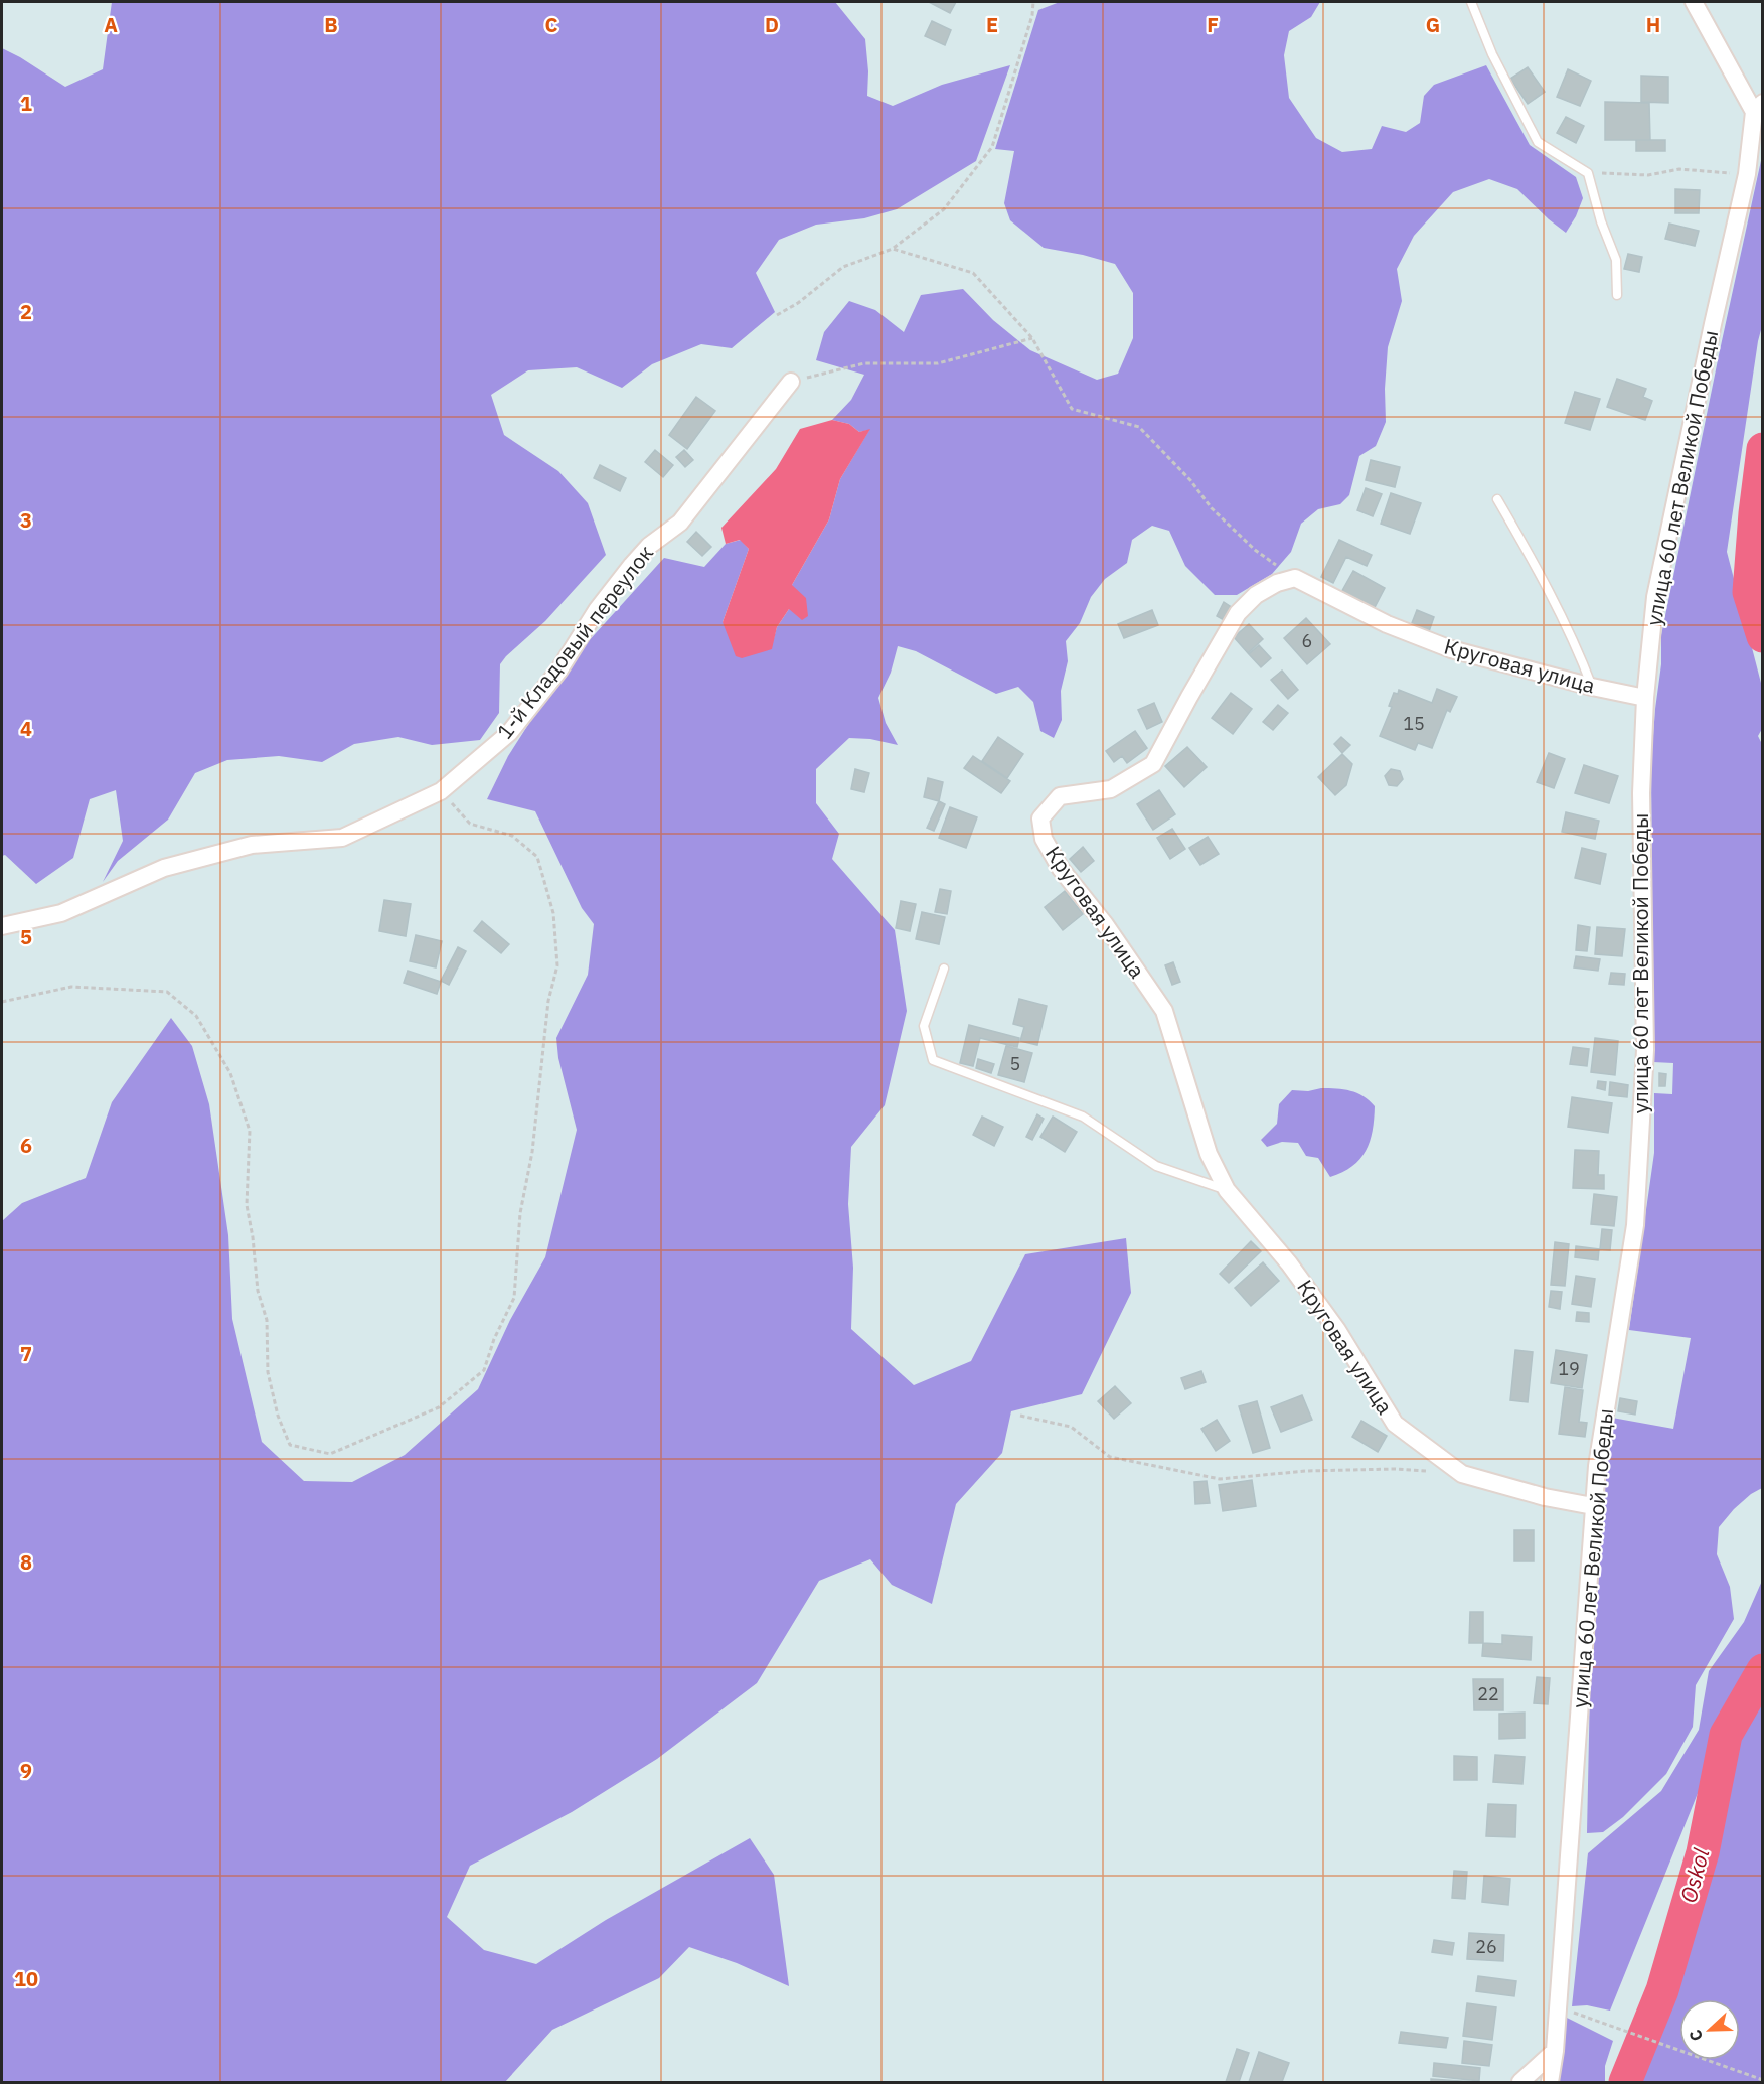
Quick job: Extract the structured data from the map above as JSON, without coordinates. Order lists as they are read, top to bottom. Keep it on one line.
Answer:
{"streets":{"street":["улица 60 лет Великой Победы","1-й Кладовый переулок","Круговая улица"]},"crossings":[["улица 60 лет Великой Победы","Круговая улица"]],"water":["Oskol"],"house_numbers":["6","15","5","19","22","26"],"north":"left","grid":{"columns":["A","B","C","D","E","F","G","H"],"rows":["1","2","3","4","5","6","7","8","9","10"]}}
